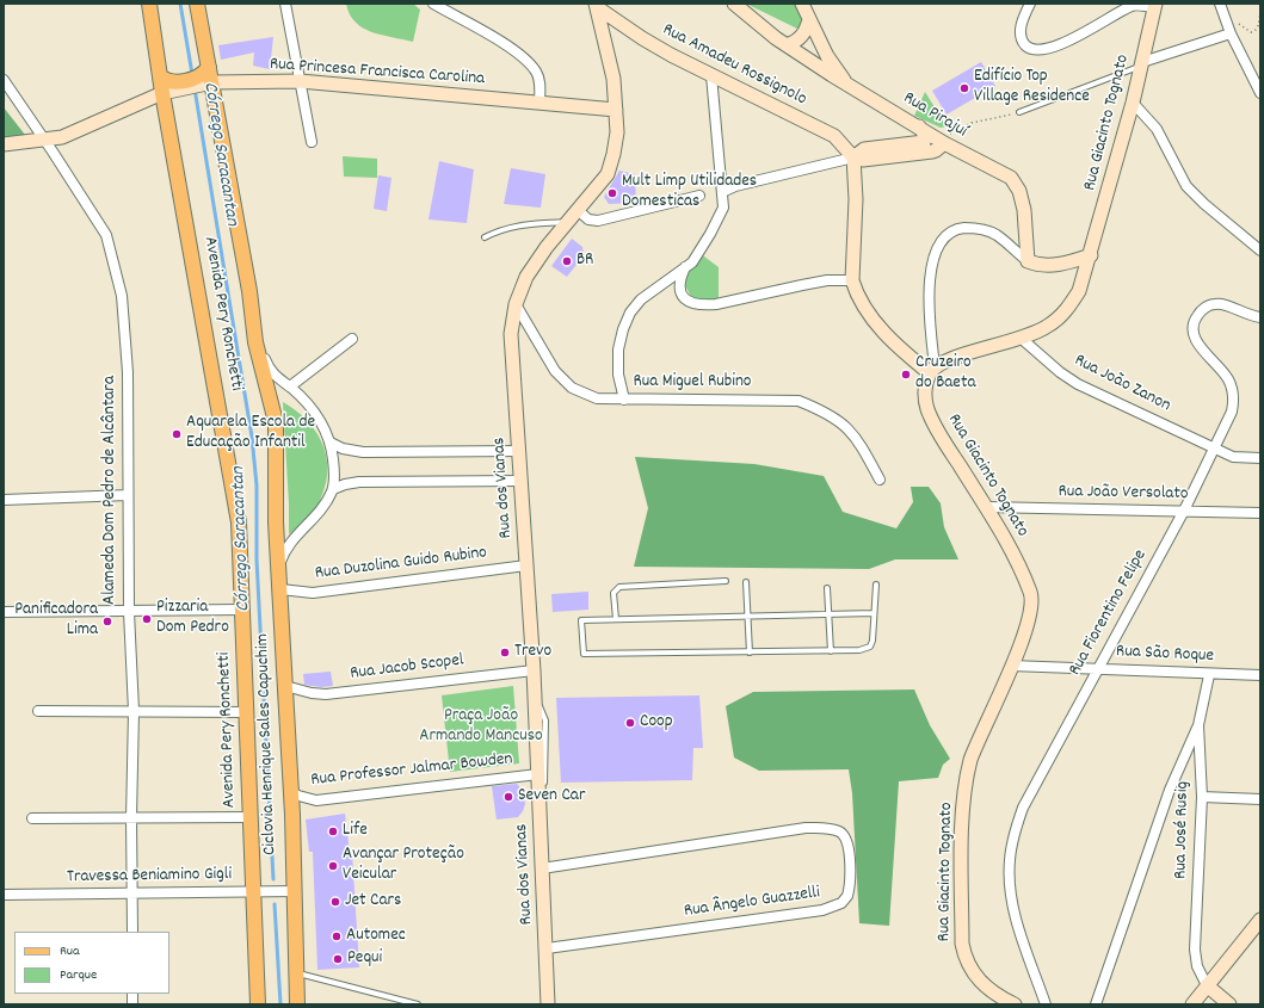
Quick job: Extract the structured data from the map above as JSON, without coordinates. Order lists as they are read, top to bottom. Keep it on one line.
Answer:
{"streets":{"main road":["Avenida Pery Ronchetti"],"street":["Rua Amadeu Rossignolo","Rua Princesa Francisca Carolina","Rua Pirajuí","Rua Giacinto Tognato","Rua Miguel Rubino","Rua João Zanon","Rua dos Vianas","Alameda Dom Pedro de Alcântara","Rua João Versolato","Rua Duzolina Guido Rubino","Rua Fiorentino Felipe","Rua São Roque","Rua Jacob Scopel","Rua Professor Jalmar Bowden","Rua José Rusig","Travessa Beniamino Gigli","Rua Ângelo Guazzelli"]},"crossings":[["Rua Amadeu Rossignolo","Rua dos Vianas"],["Rua Princesa Francisca Carolina","Avenida Pery Ronchetti"],["Rua Princesa Francisca Carolina","Rua dos Vianas"],["Rua Giacinto Tognato","Rua João Zanon"],["Rua Giacinto Tognato","Rua João Versolato"],["Rua Giacinto Tognato","Rua São Roque"],["Avenida Pery Ronchetti","Rua Duzolina Guido Rubino"],["Avenida Pery Ronchetti","Rua Jacob Scopel"],["Avenida Pery Ronchetti","Rua Professor Jalmar Bowden"],["Avenida Pery Ronchetti","Travessa Beniamino Gigli"],["Rua Miguel Rubino","Rua dos Vianas"],["Rua João Zanon","Rua Fiorentino Felipe"],["Rua dos Vianas","Rua Duzolina Guido Rubino"],["Rua dos Vianas","Rua Jacob Scopel"],["Rua dos Vianas","Rua Professor Jalmar Bowden"],["Rua dos Vianas","Rua Ângelo Guazzelli"],["Alameda Dom Pedro de Alcântara","Travessa Beniamino Gigli"],["Rua João Versolato","Rua Fiorentino Felipe"],["Rua Fiorentino Felipe","Rua São Roque"],["Rua São Roque","Rua José Rusig"]],"water":["Córrego Saracantan"],"parks":["Praça João Armando Mancuso"],"places":["Edifício Top Village Residence","Mult Limp Utilidades Domesticas","BR","Cruzeiro do Baeta","Aquarela Escola de Educação Infantil","Pizzaria Dom Pedro","Panificadora Lima","Trevo","Coop","Seven Car","Life","Avançar Proteção Veicular","Jet Cars","Automec","Pequi"],"legend":["Rua","Parque"]}
